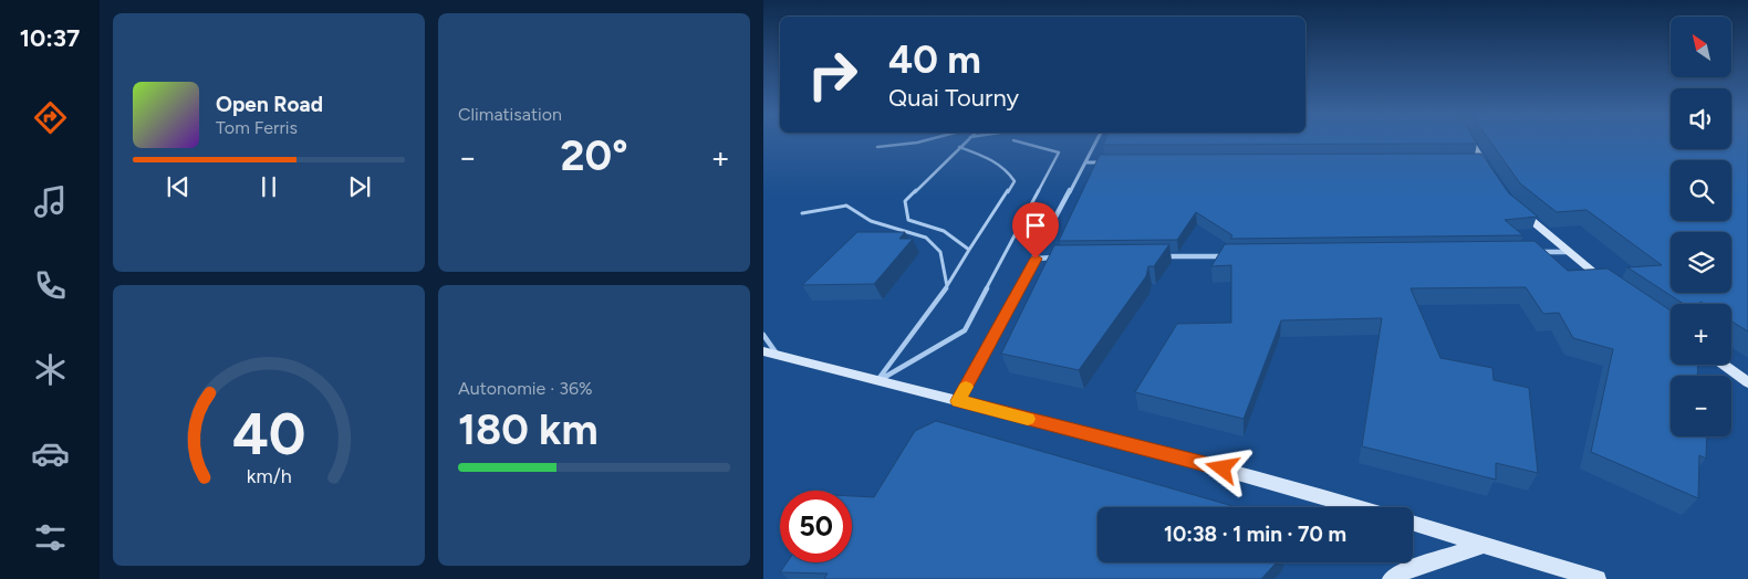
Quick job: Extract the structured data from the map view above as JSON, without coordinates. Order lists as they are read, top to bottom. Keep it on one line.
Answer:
{"north":"top left","page":{"tabs":"10:37","tile":["Climatisation",["Autonomie · 36%","180 km"]],"map_buttons":["+","−"],"turn":["40 m","Quai Tourny"],"song":["Open Road","Tom Ferris"],"heat":["−","20°","+"],"limit":"50","trip":"10:38 · 1 min · 70 m","gauge":["40","km/h"]}}
